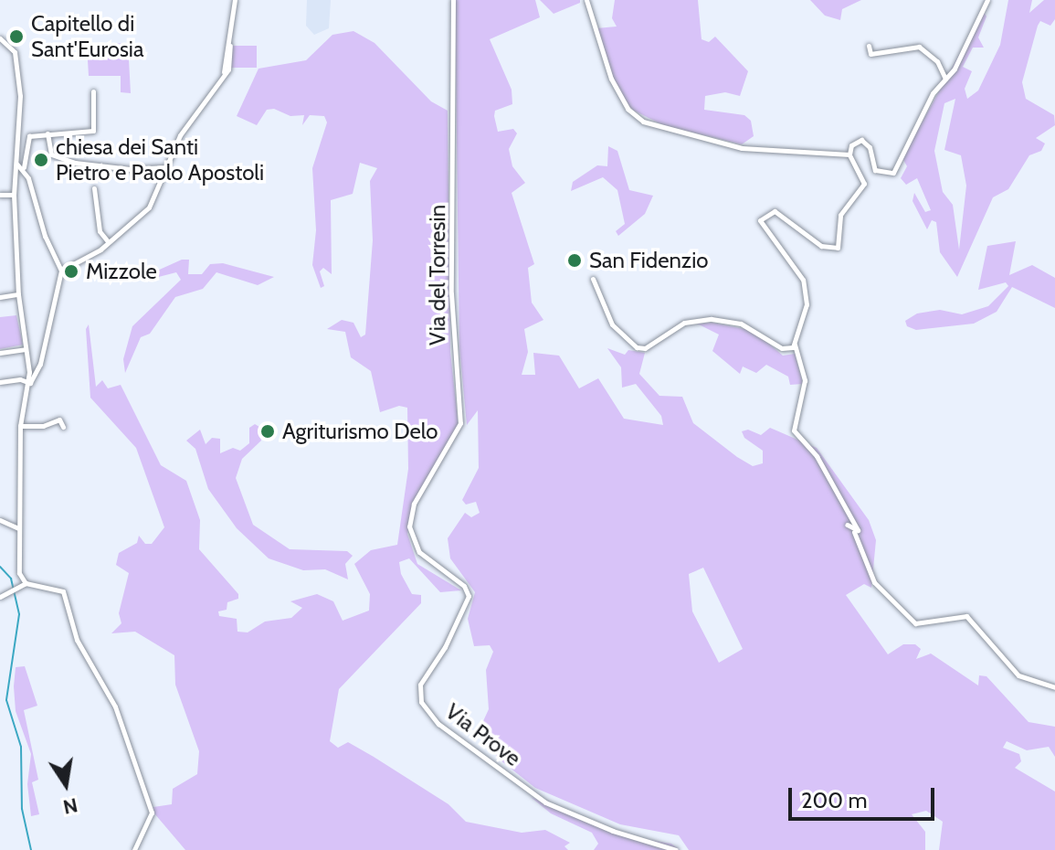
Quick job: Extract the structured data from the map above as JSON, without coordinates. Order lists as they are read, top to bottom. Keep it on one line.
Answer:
{"streets":{"street":["Via del Torresin","Via Prove"]},"crossings":[["Via del Torresin","Via Prove"]],"places":["Capitello di Sant'Eurosia","chiesa dei Santi Pietro e Paolo Apostoli","San Fidenzio","Mizzole","Agriturismo Delo"],"scale_bar":"200 m","north":"bottom"}
